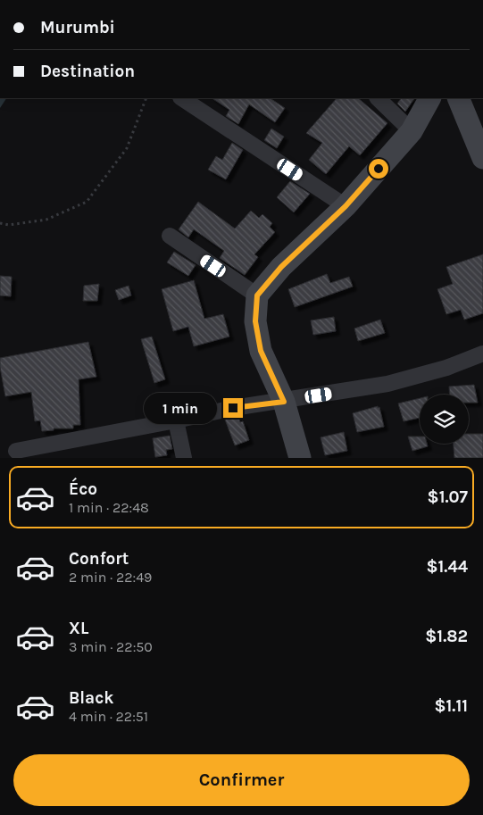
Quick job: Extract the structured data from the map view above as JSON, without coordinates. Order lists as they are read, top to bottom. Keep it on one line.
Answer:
{"page":{"banner":["Murumbi","Destination"],"bubble":"1 min","list":[{"name":"Éco","note":"1 min · 22:48","value":"$1.07"},{"name":"Confort","note":"2 min · 22:49","value":"$1.44"},{"name":"XL","note":"3 min · 22:50","value":"$1.82"},{"name":"Black","note":"4 min · 22:51","value":"$1.11"}],"buttons":"Confirmer"}}
